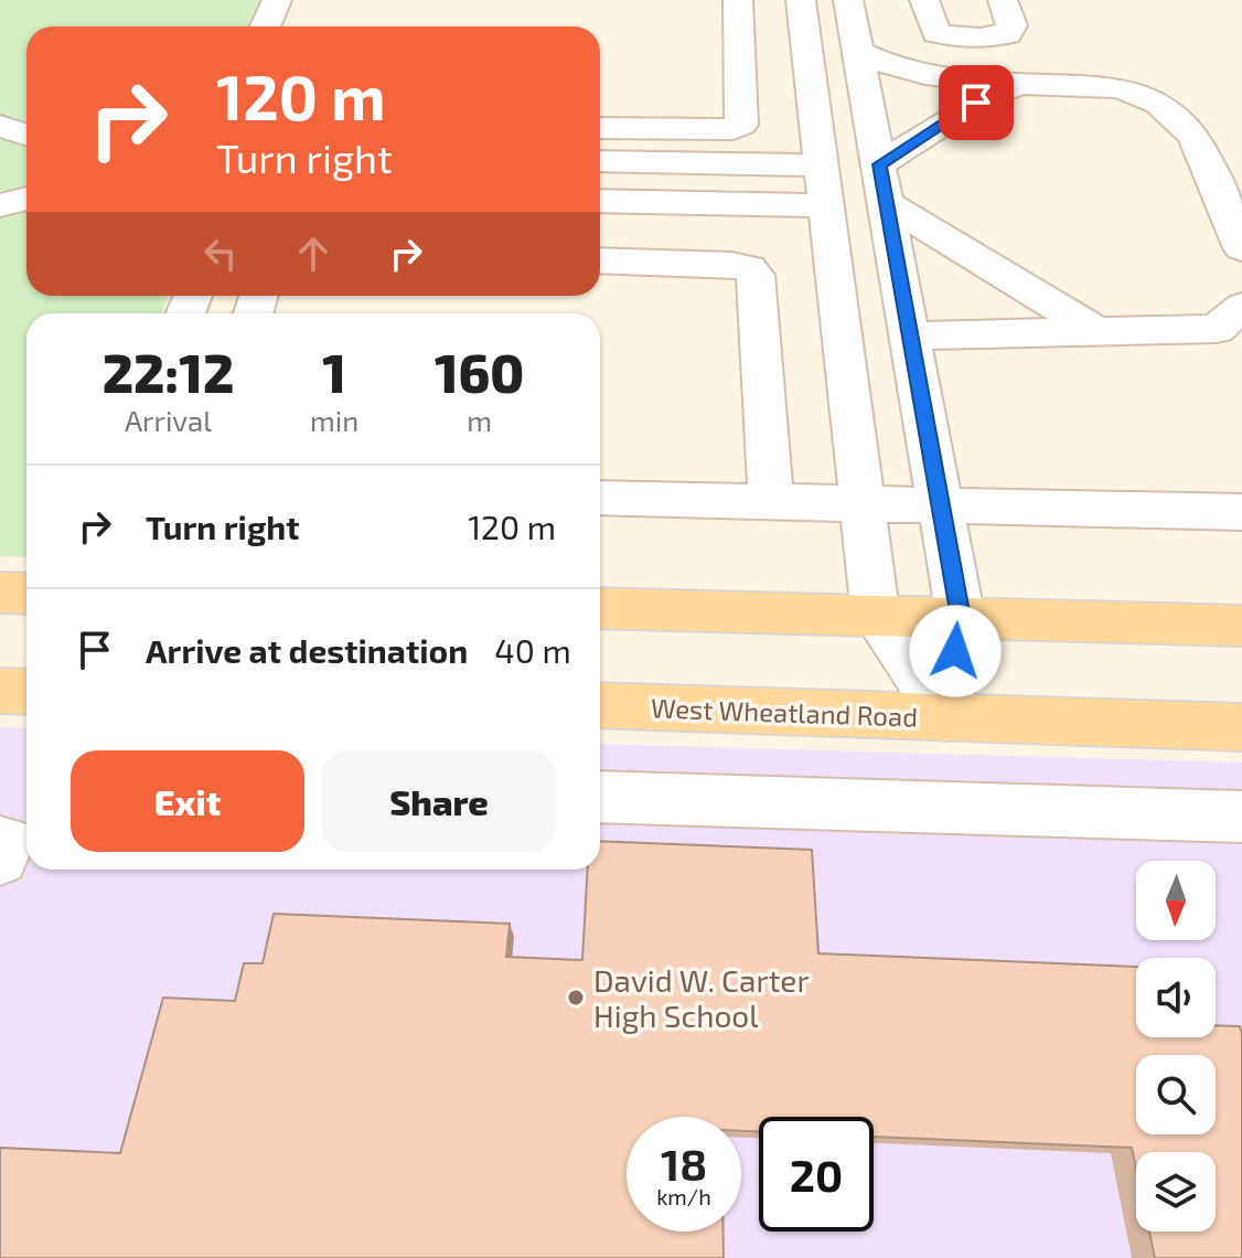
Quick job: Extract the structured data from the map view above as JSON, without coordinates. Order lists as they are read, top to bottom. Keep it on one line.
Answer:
{"streets":{"main road":["West Wheatland Road"]},"places":["David W. Carter High School"],"north":"bottom","page":{"turn":["120 m","Turn right"],"eta":["22:12","Arrival","1","min","160","m"],"list":[{"name":"Turn right","value":"120 m"},{"name":"Arrive at destination","value":"40 m"}],"buttons":["Exit","Share"],"speed":"18 km/h","limit":"20"}}
